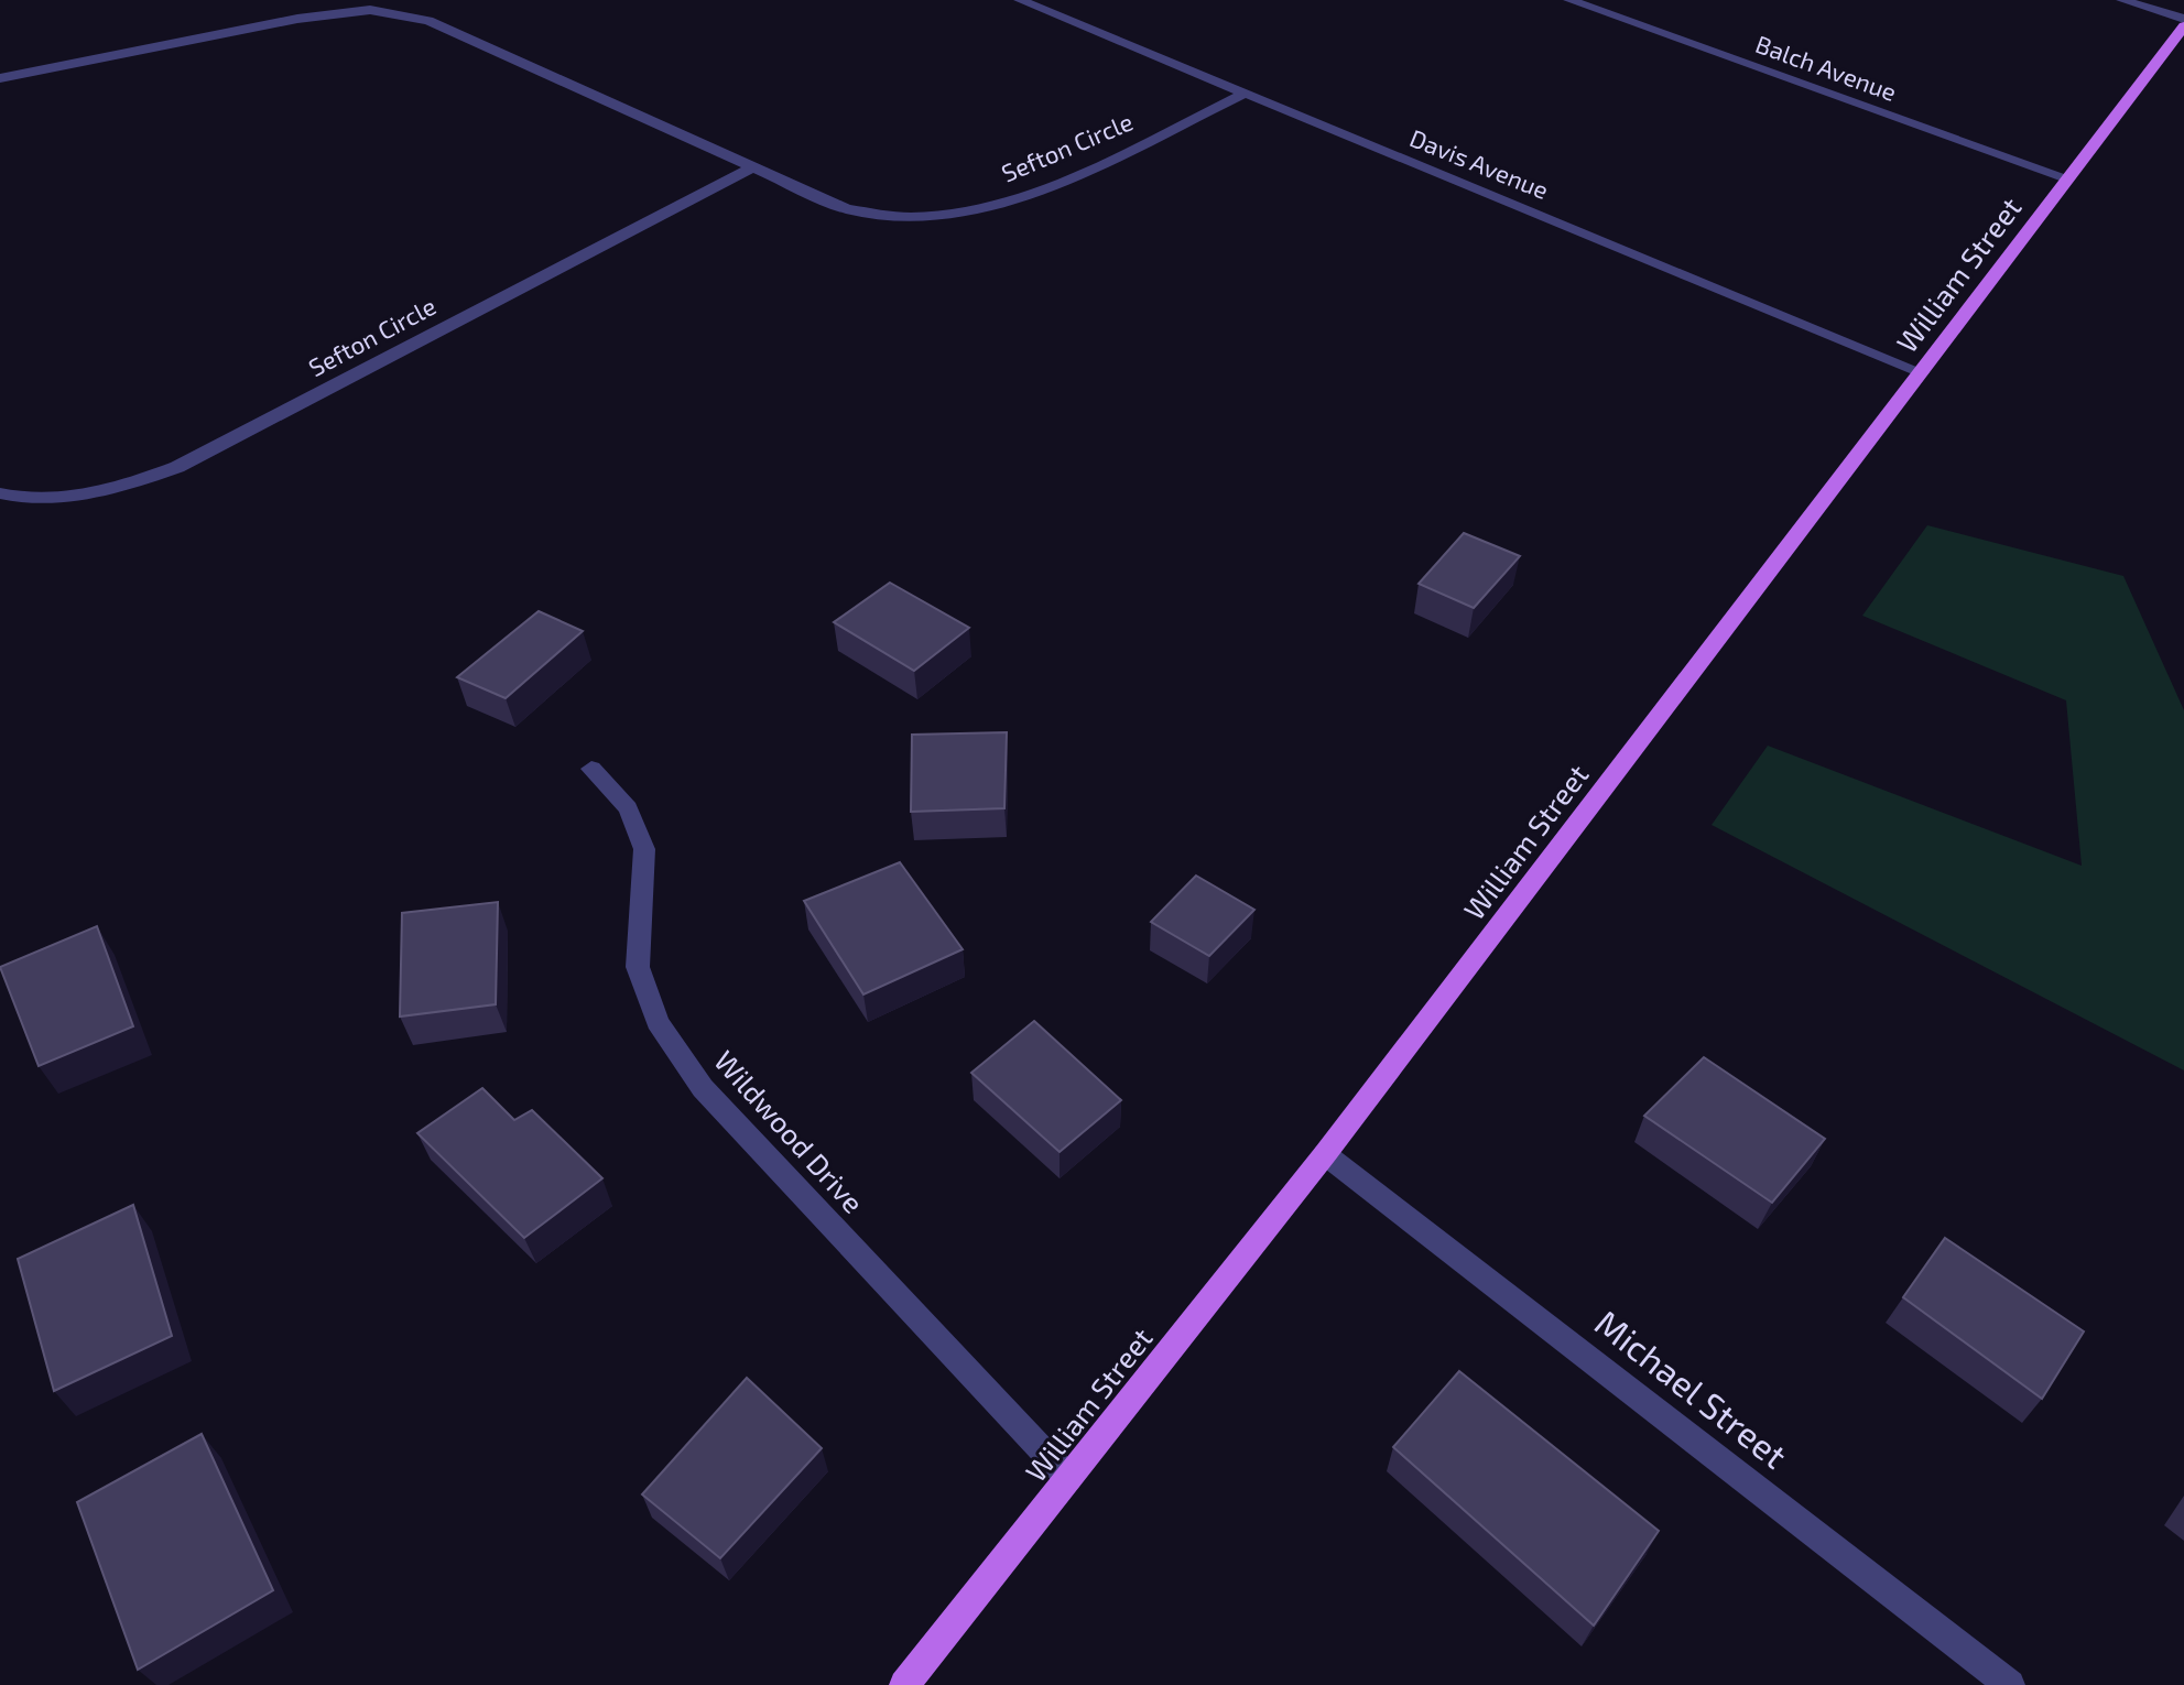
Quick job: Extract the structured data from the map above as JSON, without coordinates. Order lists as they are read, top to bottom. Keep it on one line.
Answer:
{"streets":{"main road":["William Street"],"street":["Balch Avenue","Sefton Circle","Davis Avenue","Wildwood Drive","Michael Street"]},"crossings":[["Balch Avenue","William Street"],["Sefton Circle","Davis Avenue"],["Davis Avenue","William Street"],["William Street","Wildwood Drive"],["William Street","Michael Street"]]}
